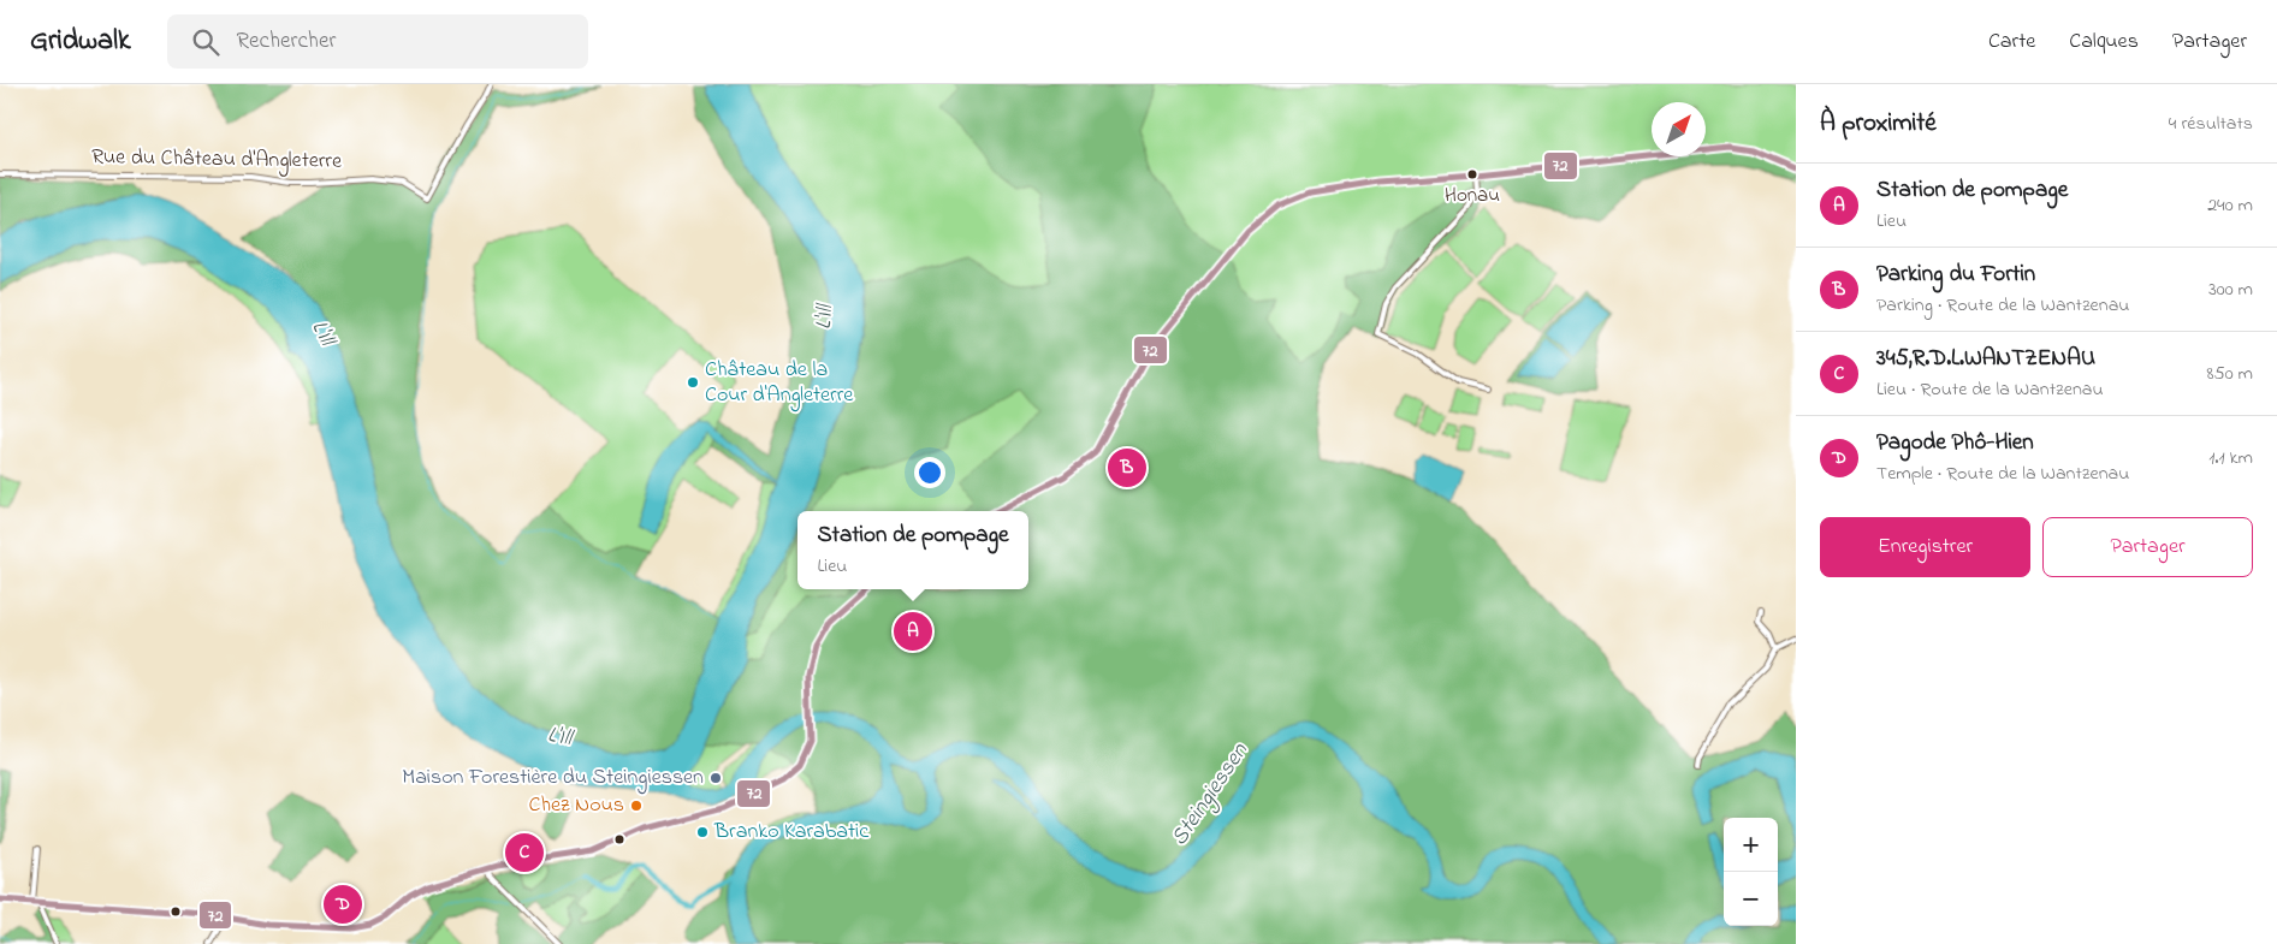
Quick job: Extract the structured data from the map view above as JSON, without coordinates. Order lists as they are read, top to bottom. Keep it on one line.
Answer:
{"streets":{"street":["Rue du Château d'Angleterre"]},"water":["L'Ill","Steingiessen"],"places":["Honau","Château de la Cour d'Angleterre","Maison Forestière du Steingiessen","Chez Nous","Branko Karabatic"],"lines":["transit line 72"],"north":"top right","page":{"header":"Gridwalk","search":"Rechercher","nav":["Carte","Calques","Partager"],"heading":["À proximité","4 résultats"],"list":[{"mark":"A","name":"Station de pompage","note":"Lieu","value":"240 m"},{"mark":"B","name":"Parking du Fortin","note":"Parking · Route de la Wantzenau","value":"300 m"},{"mark":"C","name":"345,R.D.L.WANTZENAU","note":"Lieu · Route de la Wantzenau","value":"850 m"},{"mark":"D","name":"Pagode Phô-Hien","note":"Temple · Route de la Wantzenau","value":"1.1 km"}],"pins":["B","A","C","D"],"buttons":["Enregistrer","Partager"],"popup":["Station de pompage","Lieu"],"map_buttons":["+","−"]}}
